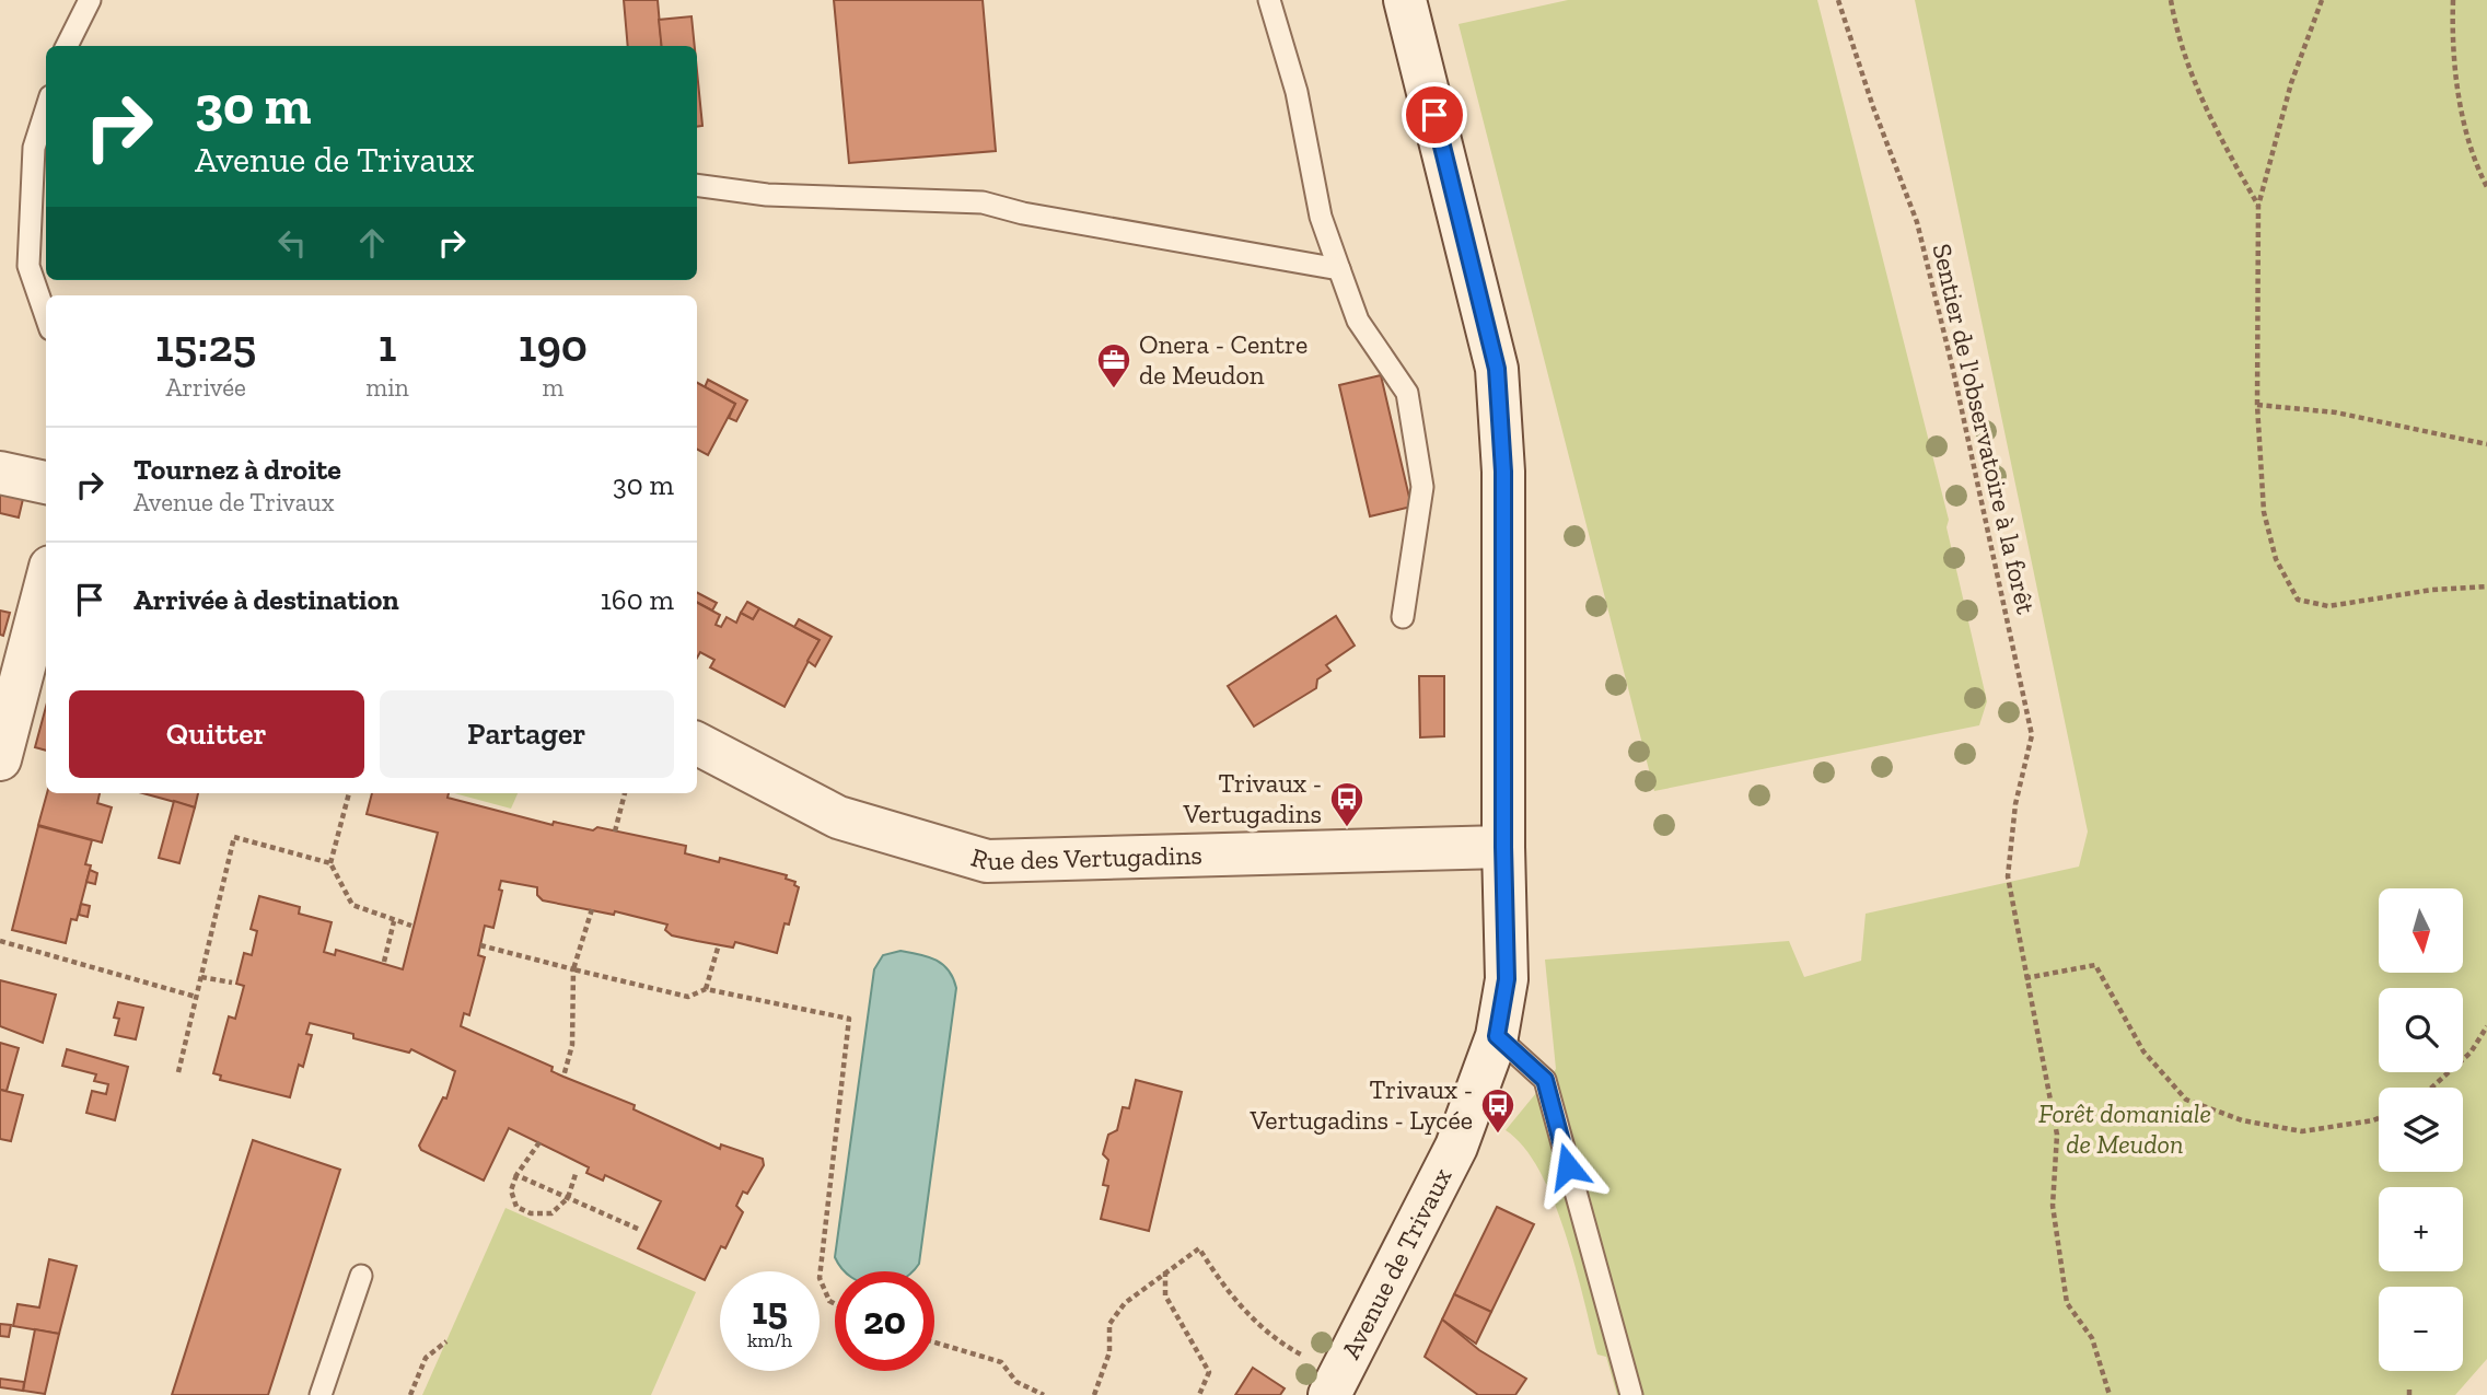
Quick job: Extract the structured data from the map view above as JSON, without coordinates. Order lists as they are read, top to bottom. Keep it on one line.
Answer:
{"streets":{"main road":["Rue des Vertugadins","Avenue de Trivaux"],"path":["Sentier de l'observatoire à la forêt"]},"crossings":[["Rue des Vertugadins","Avenue de Trivaux"]],"parks":["Forêt domaniale de Meudon"],"places":{"office":["Onera - Centre de Meudon"],"bus stop":["Trivaux - Vertugadins","Trivaux - Vertugadins - Lycée"]},"north":"bottom","page":{"turn":["30 m","Avenue de Trivaux"],"eta":["15:25","Arrivée","1","min","190","m"],"list":[{"name":"Tournez à droite","note":"Avenue de Trivaux","value":"30 m"},{"name":"Arrivée à destination","value":"160 m"}],"buttons":["Quitter","Partager"],"map_buttons":["+","−"],"speed":"15 km/h","limit":"20"}}
